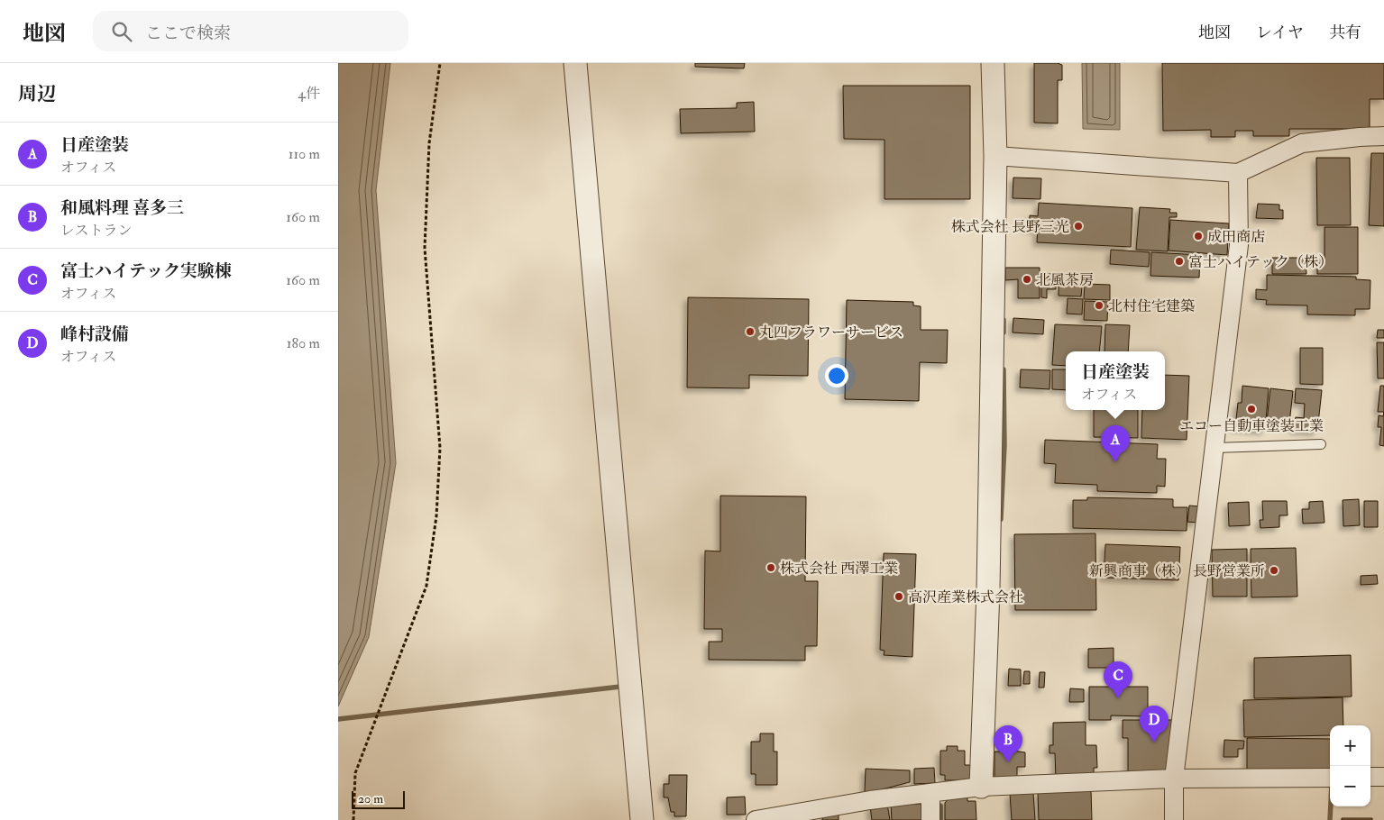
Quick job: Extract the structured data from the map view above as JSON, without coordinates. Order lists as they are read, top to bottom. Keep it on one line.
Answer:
{"places":["株式会社 長野三光","成田商店","富士ハイテック（株）","北風茶房","北村住宅建築","丸四フラワーサービス","エコー自動車塗装工業","株式会社 西澤工業","新興商事（株） 長野営業所","高沢産業株式会社"],"scale_bar":"20 m","page":{"header":"地図","search":"ここで検索","nav":["地図","レイヤ","共有"],"heading":["周辺","4件"],"list":[{"mark":"A","name":"日産塗装","note":"オフィス","value":"110 m"},{"mark":"B","name":"和風料理 喜多三","note":"レストラン","value":"160 m"},{"mark":"C","name":"富士ハイテック実験棟","note":"オフィス","value":"160 m"},{"mark":"D","name":"峰村設備","note":"オフィス","value":"180 m"}],"popup":["日産塗装","オフィス"],"pins":["A","C","D","B"],"map_buttons":["+","−"],"scale":"20 m"}}
